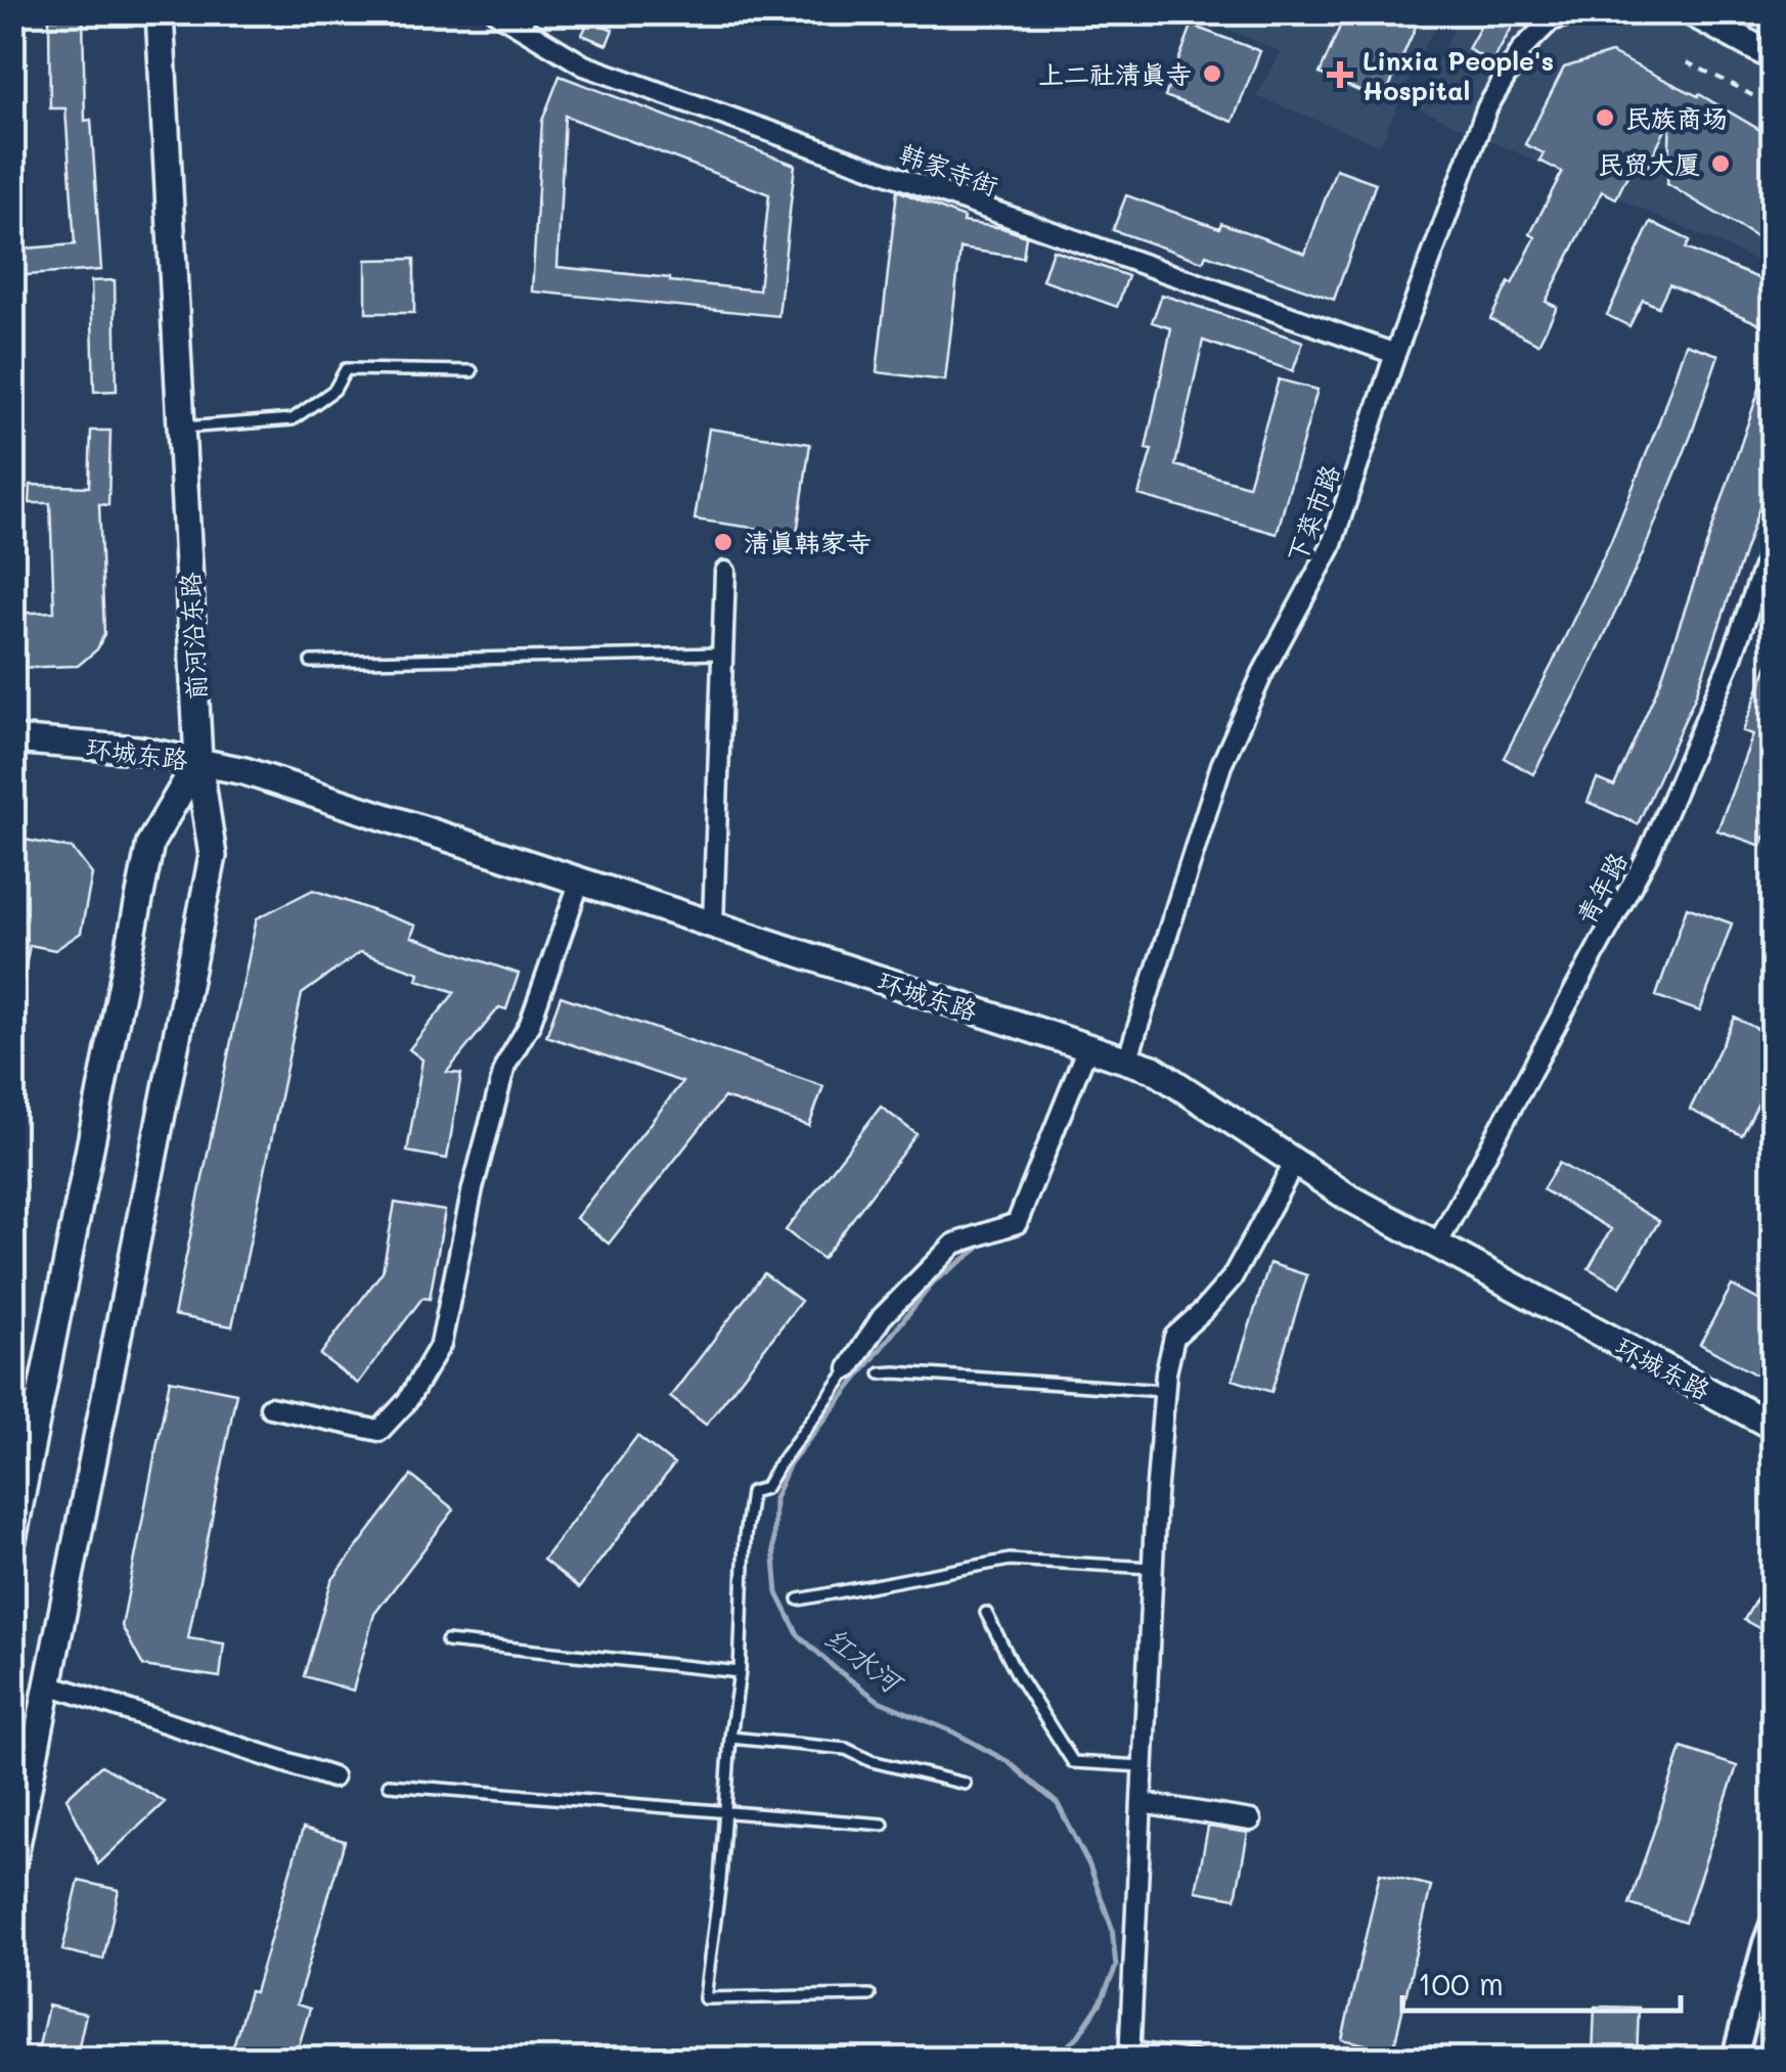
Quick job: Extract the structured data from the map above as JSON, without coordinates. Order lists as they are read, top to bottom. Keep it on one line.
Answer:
{"streets":{"main road":["前河沿东路","环城东路"],"street":["韩家寺街","下菜市路","青年路"]},"crossings":[["韩家寺街","下菜市路"],["下菜市路","环城东路"],["前河沿东路","环城东路"],["环城东路","青年路"]],"water":["红水河"],"places":{"other":["上二社清真寺","民族商场","民贸大厦","清真韩家寺"],"health":["Linxia People's Hospital"]},"scale_bar":"100 m"}
